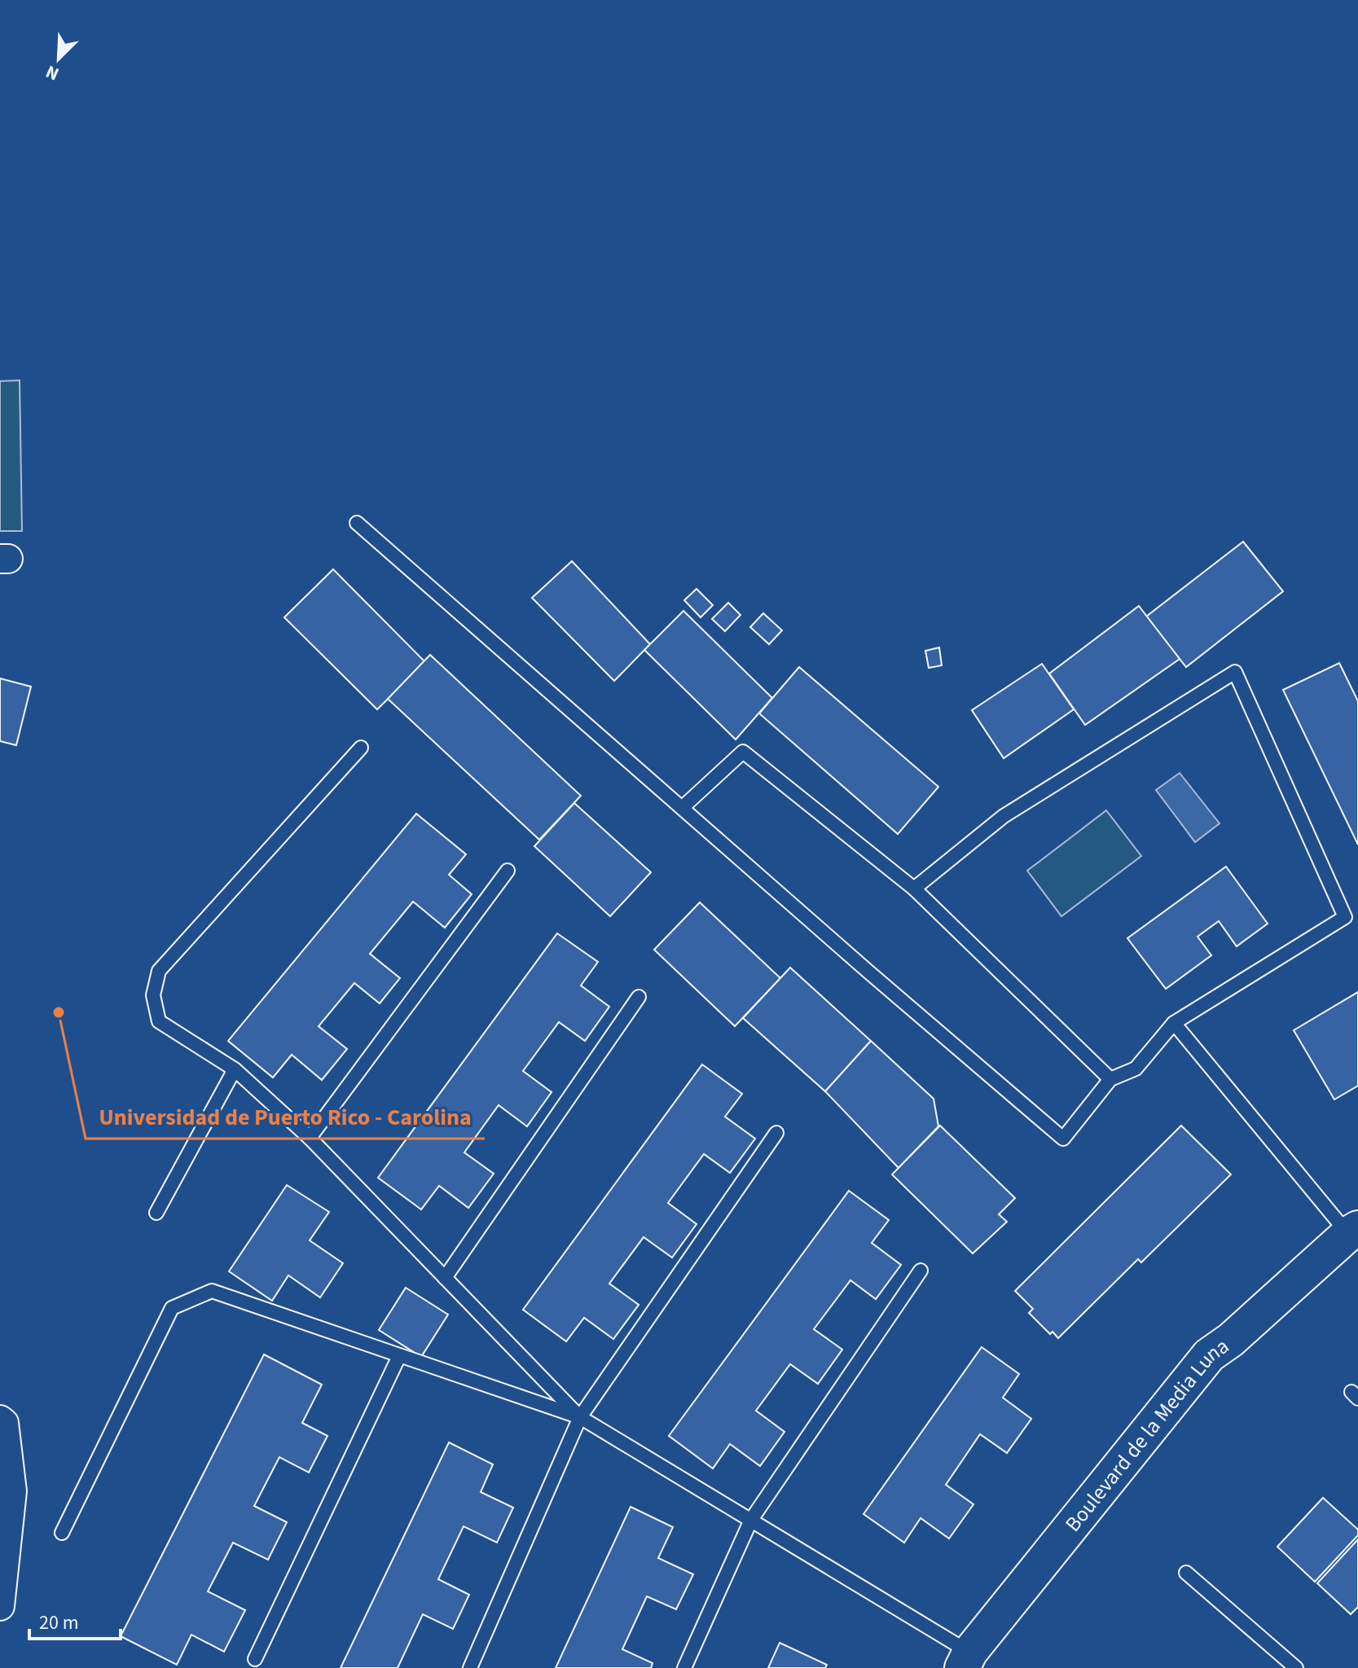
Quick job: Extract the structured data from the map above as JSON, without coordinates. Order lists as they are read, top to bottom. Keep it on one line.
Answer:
{"streets":{"street":["Boulevard de la Media Luna"]},"places":["Universidad de Puerto Rico - Carolina"],"scale_bar":"20 m","north":"bottom left"}
